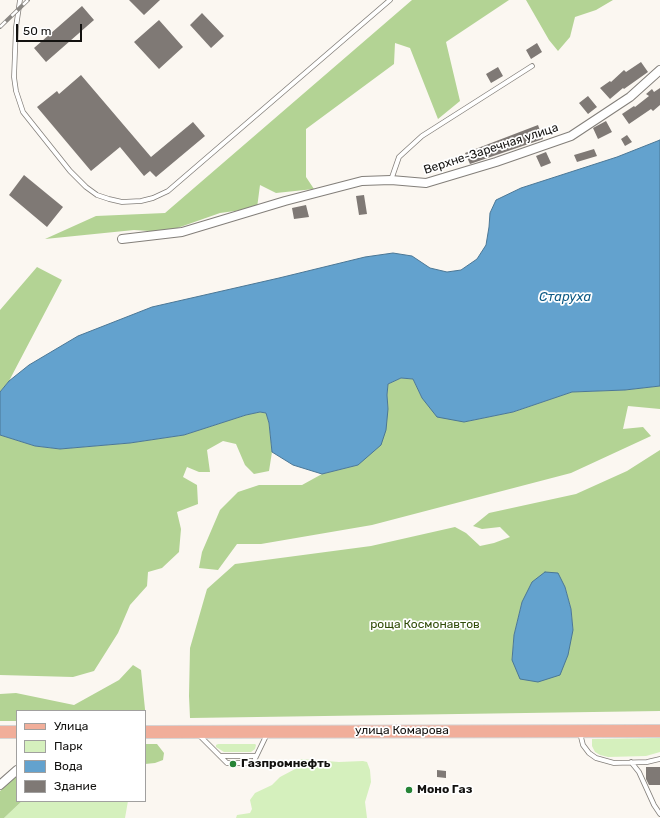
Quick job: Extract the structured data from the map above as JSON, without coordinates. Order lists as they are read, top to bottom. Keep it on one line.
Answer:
{"streets":{"main road":["улица Комарова"],"street":["Верхне-Заречная улица"]},"water":["Старуха"],"parks":["роща Космонавтов"],"places":["Газпромнефть","Моно Газ"],"legend":["Улица","Парк","Вода","Здание"],"scale_bar":"50 m"}
